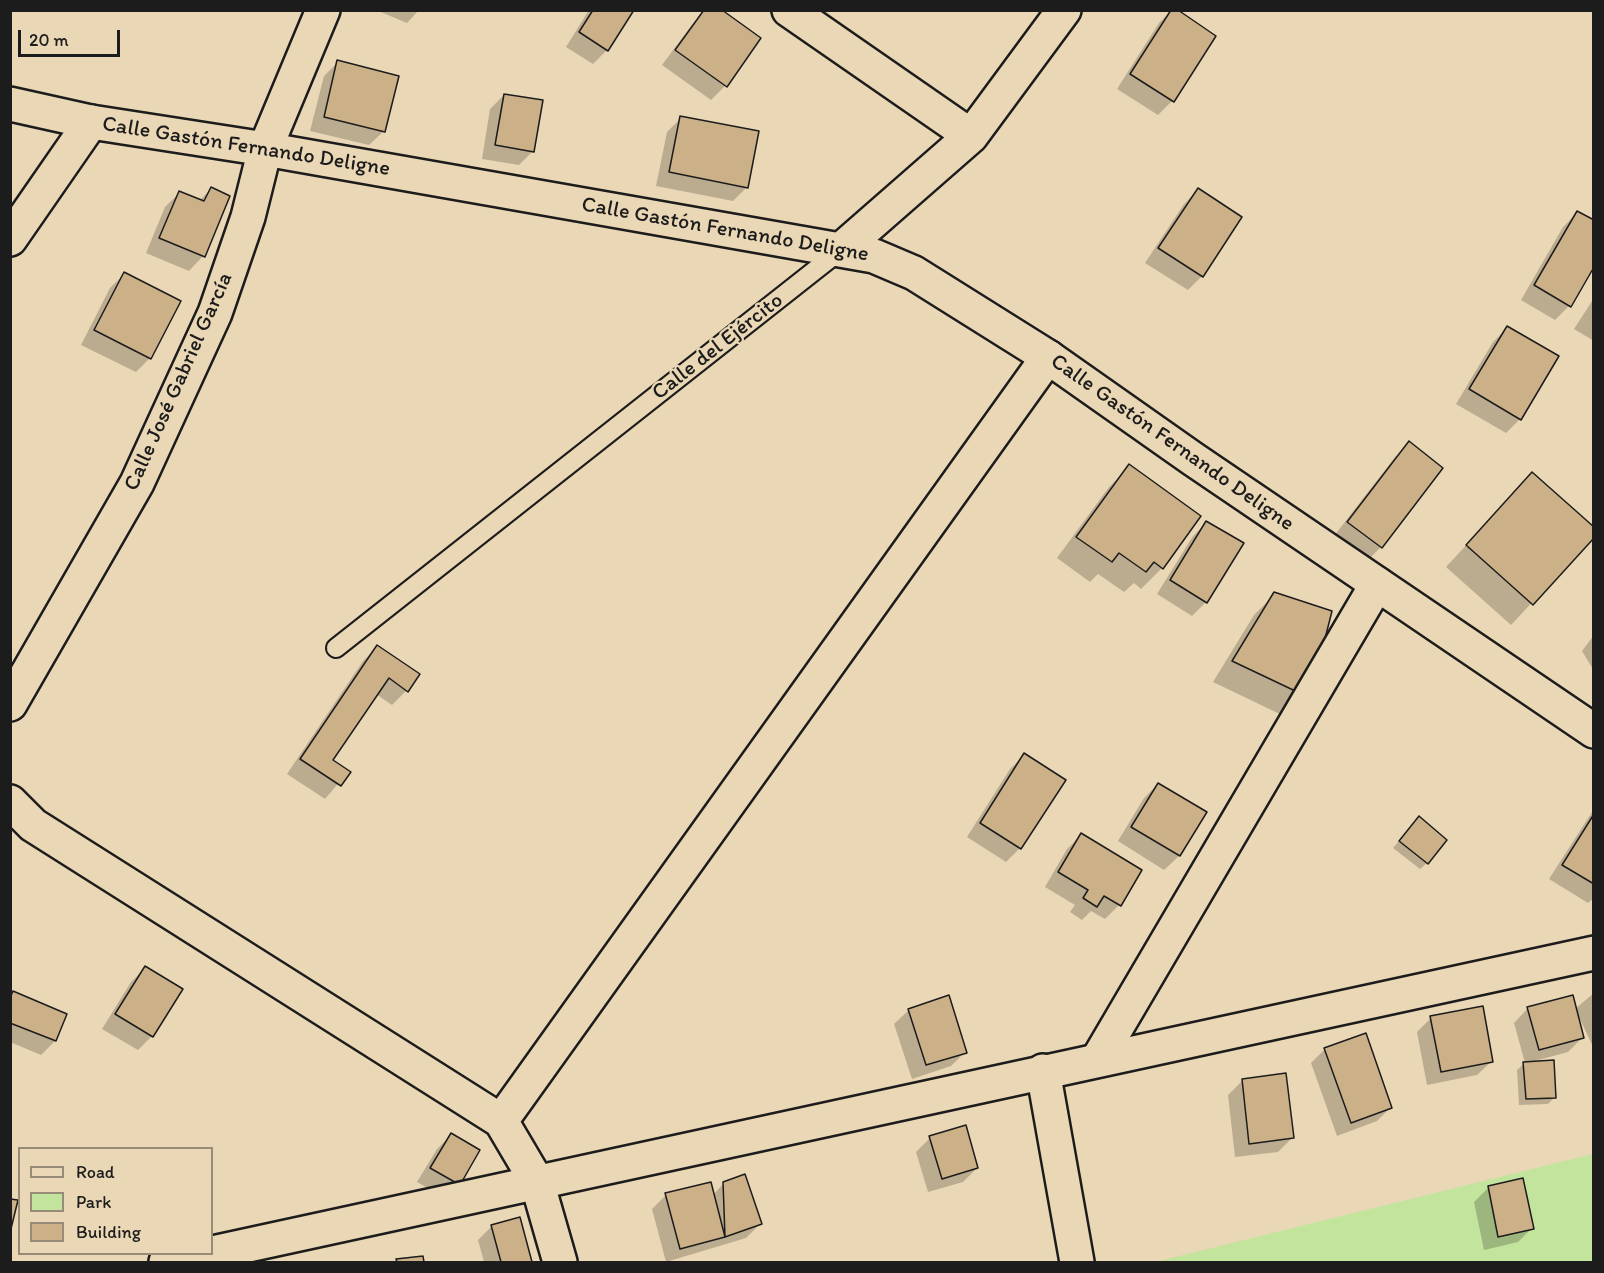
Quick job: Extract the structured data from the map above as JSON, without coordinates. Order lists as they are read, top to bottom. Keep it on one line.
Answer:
{"streets":{"street":["Calle Gastón Fernando Deligne","Calle del Ejército","Calle José Gabriel García"]},"crossings":[["Calle Gastón Fernando Deligne","Calle del Ejército"],["Calle Gastón Fernando Deligne","Calle José Gabriel García"]],"legend":["Road","Park","Building"],"scale_bar":"20 m"}
